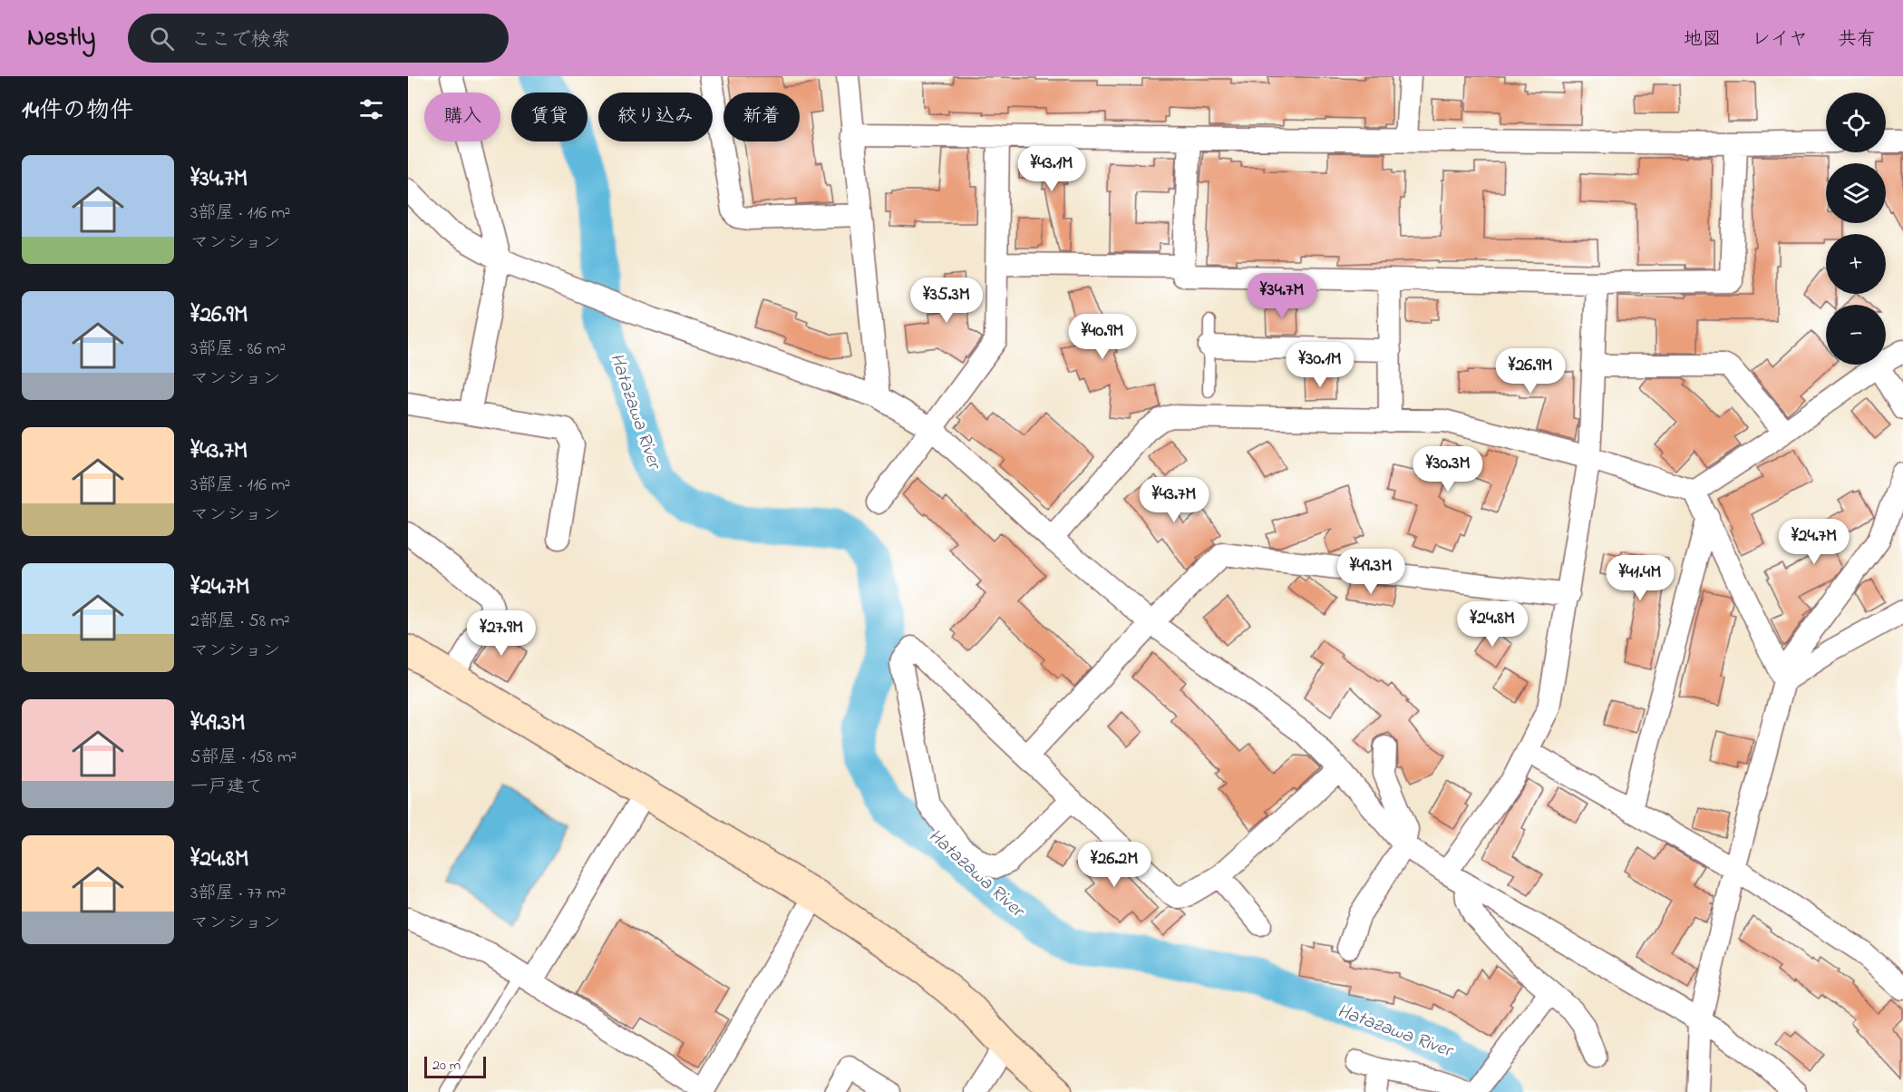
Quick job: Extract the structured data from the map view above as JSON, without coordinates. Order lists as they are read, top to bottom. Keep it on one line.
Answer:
{"water":["Hatazawa River"],"scale_bar":"20 m","page":{"header":"Nestly","search":"ここで検索","nav":["地図","レイヤ","共有"],"heading":"14件の物件","map_buttons":["+","−"],"chip":["購入","賃貸","絞り込み","新着"],"list":[{"name":"¥34.7M","note":"3部屋 · 116 m² · マンション"},{"name":"¥26.9M","note":"3部屋 · 86 m² · マンション"},{"name":"¥43.7M","note":"3部屋 · 116 m² · マンション"},{"name":"¥24.7M","note":"2部屋 · 58 m² · マンション"},{"name":"¥49.3M","note":"5部屋 · 158 m² · 一戸建て"},{"name":"¥24.8M","note":"3部屋 · 77 m² · マンション"}],"price":["¥43.1M","¥34.7M","¥35.3M","¥40.9M","¥30.1M","¥26.9M","¥30.3M","¥43.7M","¥24.7M","¥49.3M","¥41.4M","¥24.8M","¥27.9M","¥26.2M"],"scale":"20 m"}}
